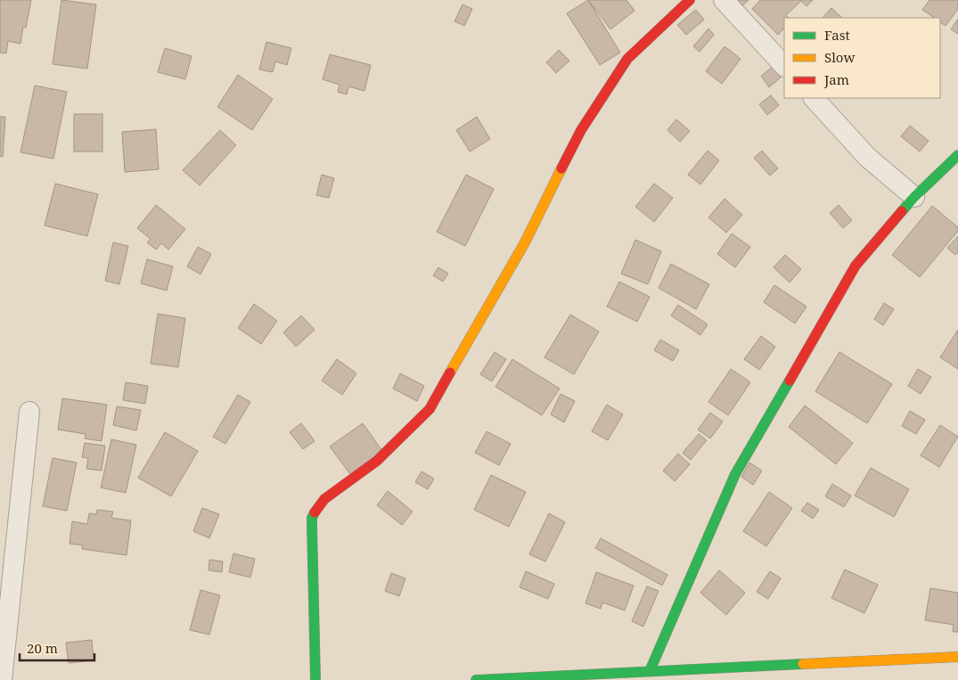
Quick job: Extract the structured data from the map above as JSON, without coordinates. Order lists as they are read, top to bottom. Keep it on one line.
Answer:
{"legend":["Fast","Slow","Jam"],"scale_bar":"20 m"}
